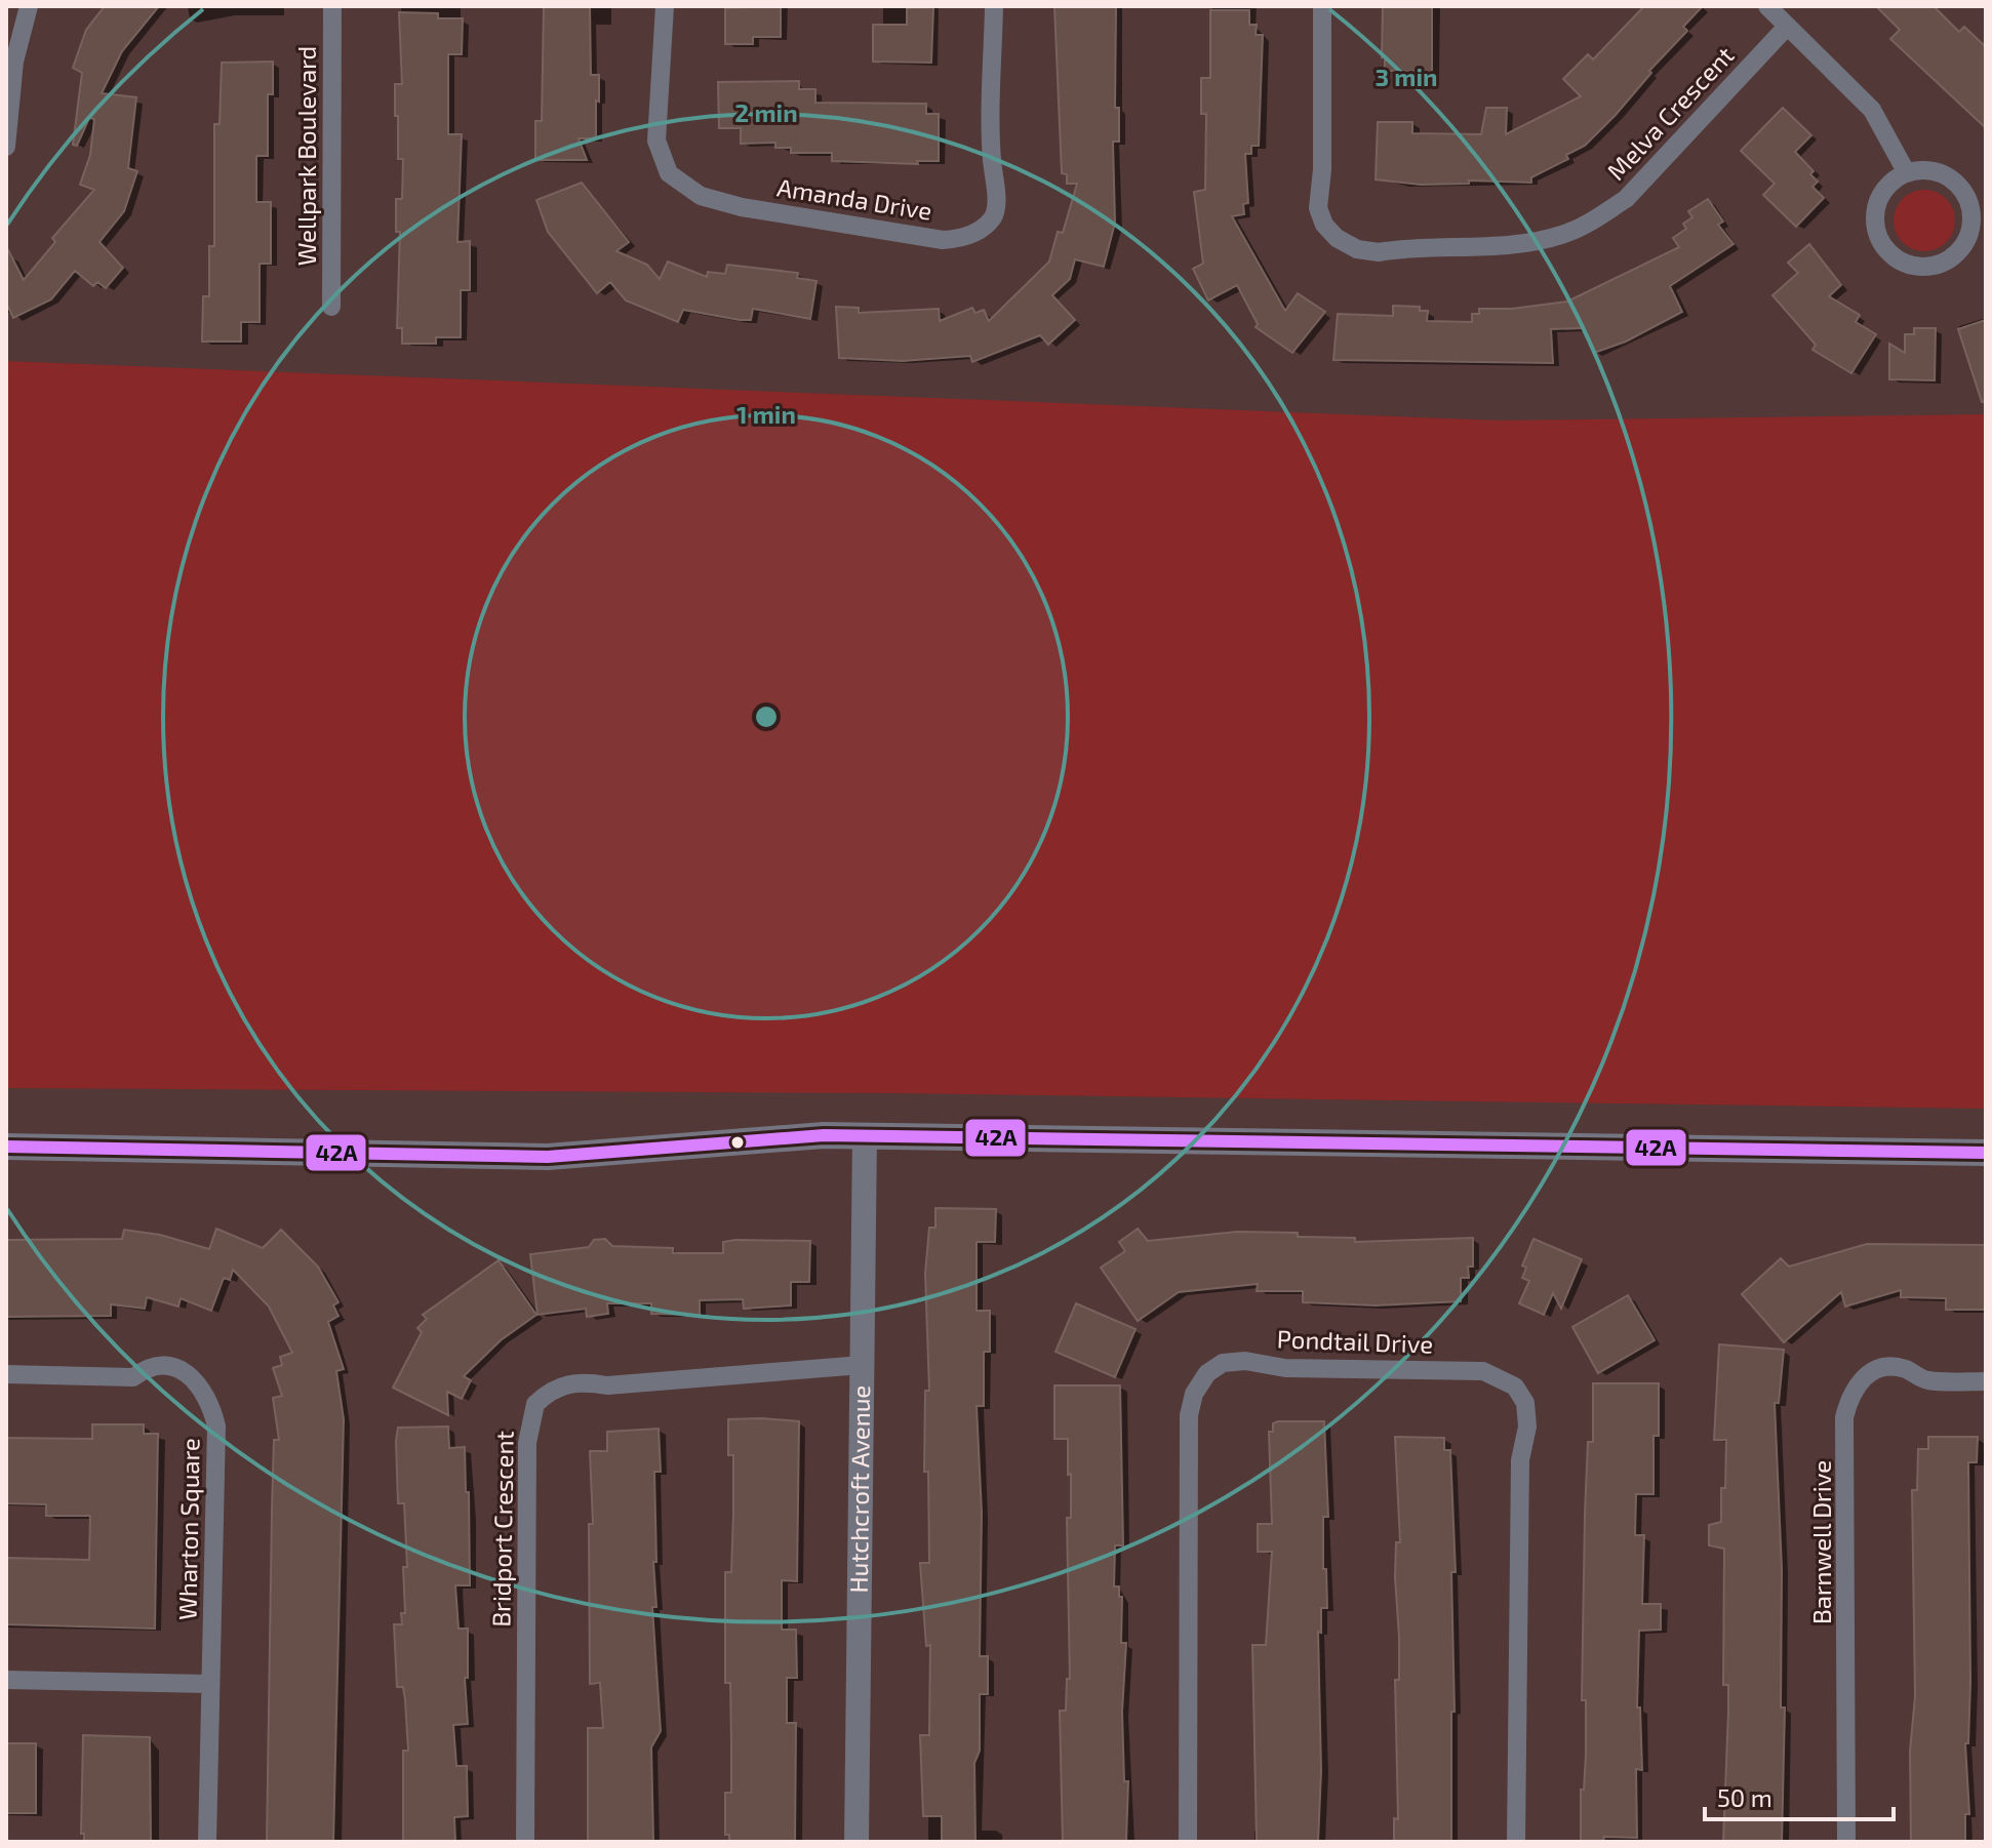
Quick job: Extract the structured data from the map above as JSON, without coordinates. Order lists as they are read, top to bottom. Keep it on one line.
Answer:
{"streets":{"street":["Melva Crescent","Wellpark Boulevard","Amanda Drive","Pondtail Drive","Hutchcroft Avenue","Wharton Square","Bridport Crescent","Barnwell Drive"]},"crossings":[["Hutchcroft Avenue","Bridport Crescent"]],"lines":["transit line 42A"],"scale_bar":"50 m","rings":["3 min","2 min","1 min"]}
